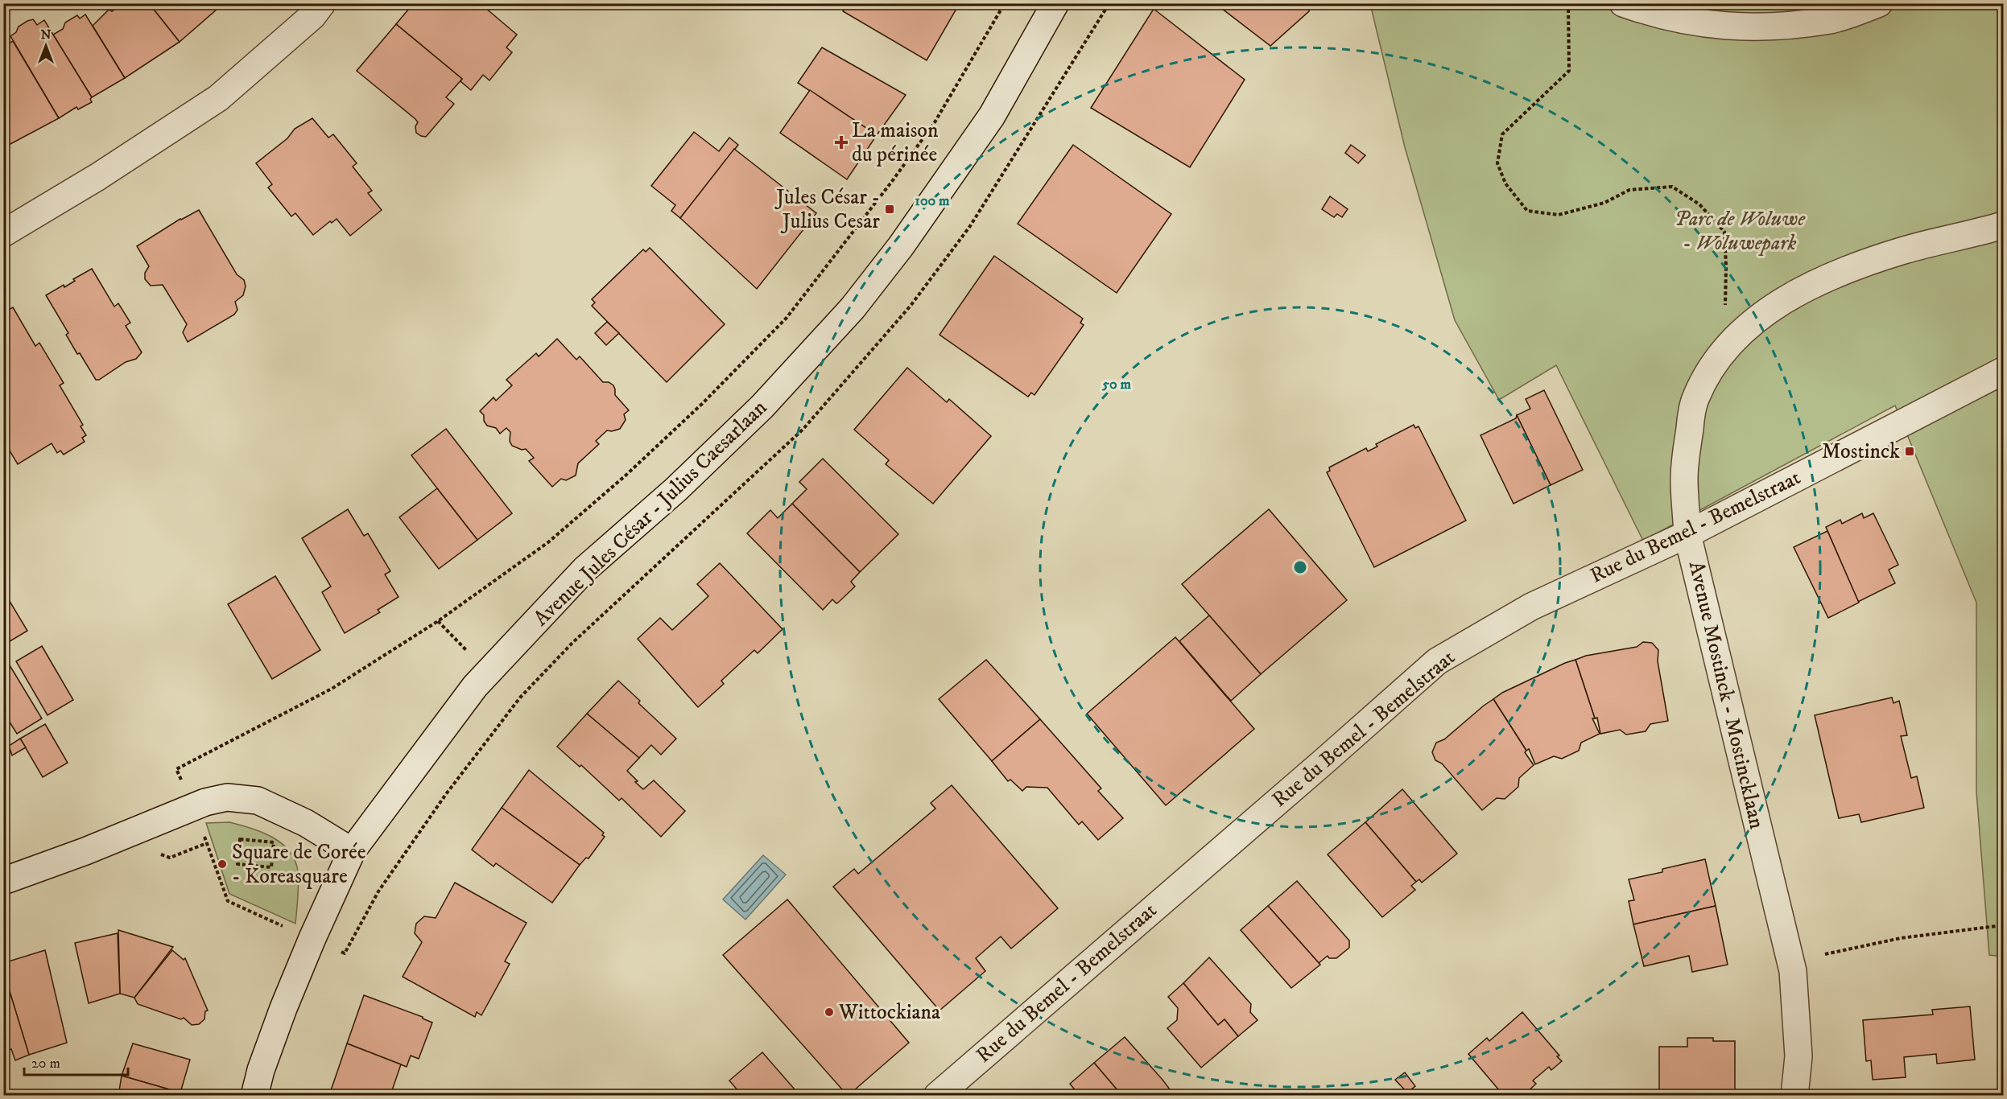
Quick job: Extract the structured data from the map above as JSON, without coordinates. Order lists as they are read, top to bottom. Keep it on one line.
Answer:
{"streets":{"street":["Avenue Jules César - Julius Caesarlaan","Rue du Bemel - Bemelstraat","Avenue Mostinck - Mostincklaan"]},"crossings":[["Rue du Bemel - Bemelstraat","Avenue Mostinck - Mostincklaan"]],"parks":["Parc de Woluwe - Woluwepark"],"places":{"health":["La maison du périnée"],"transit":["Jules César - Julius Cesar","Mostinck"],"other":["Square de Corée - Koreasquare","Wittockiana"]},"scale_bar":"20 m","north":"top","rings":["100 m","50 m"]}
